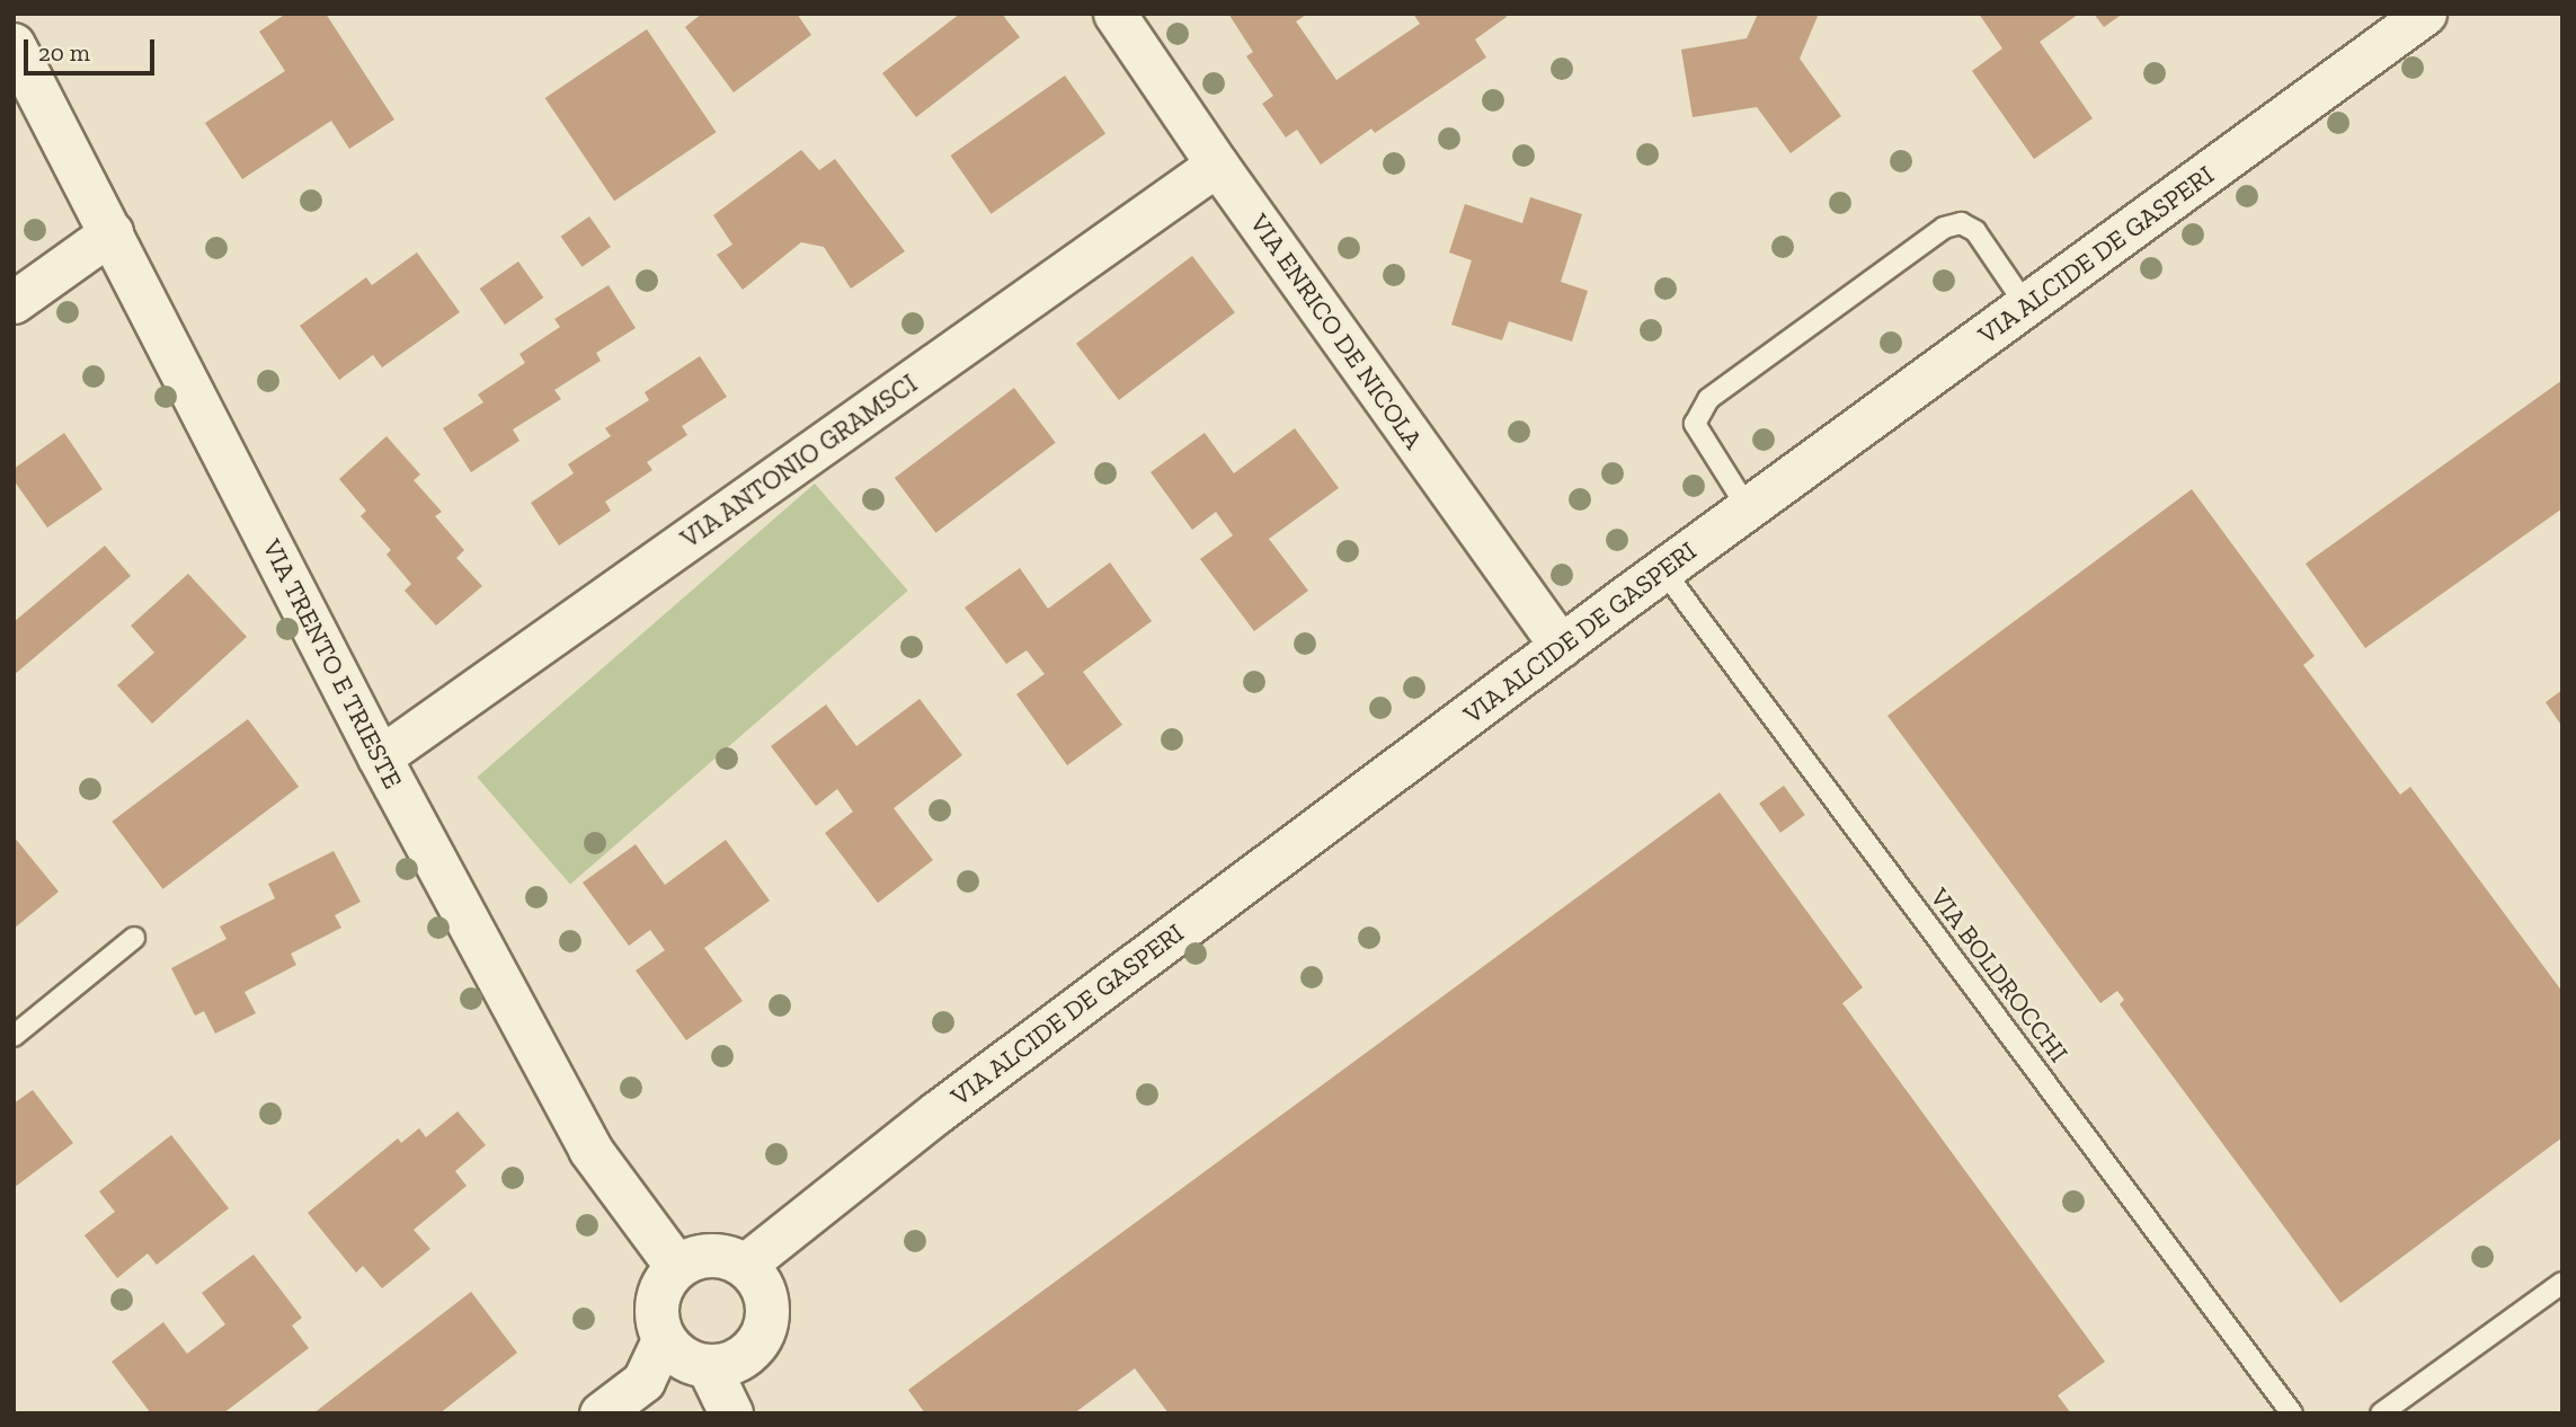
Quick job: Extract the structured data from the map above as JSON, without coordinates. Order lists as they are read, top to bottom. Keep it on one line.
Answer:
{"streets":{"street":["VIA ALCIDE DE GASPERI","VIA ENRICO DE NICOLA","VIA ANTONIO GRAMSCI","VIA TRENTO E TRIESTE"],"lane":["VIA BOLDROCCHI"]},"crossings":[["VIA ALCIDE DE GASPERI","VIA ENRICO DE NICOLA"],["VIA ALCIDE DE GASPERI","VIA TRENTO E TRIESTE"],["VIA ALCIDE DE GASPERI","VIA BOLDROCCHI"],["VIA ENRICO DE NICOLA","VIA ANTONIO GRAMSCI"],["VIA ANTONIO GRAMSCI","VIA TRENTO E TRIESTE"]],"scale_bar":"20 m"}
